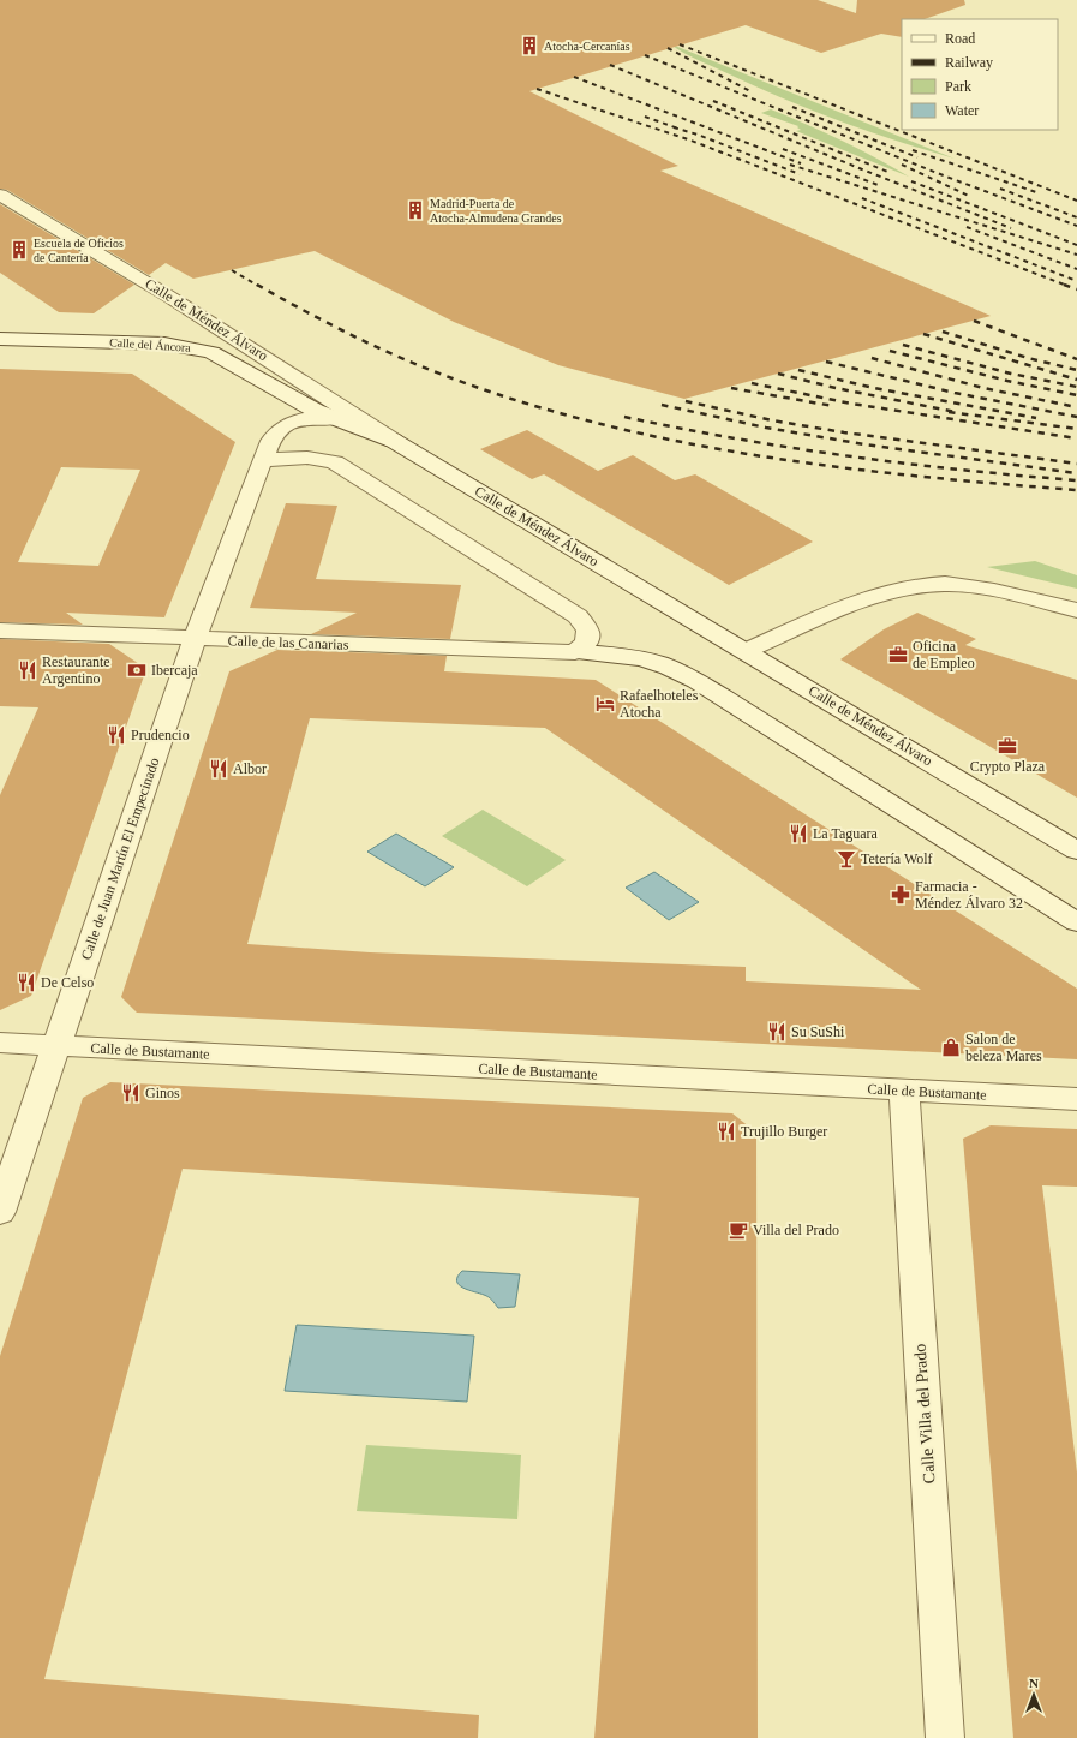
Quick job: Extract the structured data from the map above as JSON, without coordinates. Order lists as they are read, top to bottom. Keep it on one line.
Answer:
{"streets":{"street":["Calle de Méndez Álvaro","Calle del Áncora","Calle de las Canarias","Calle de Juan Martín El Empecinado","Calle de Bustamante","Calle Villa del Prado"]},"crossings":[["Calle de Méndez Álvaro","Calle del Áncora"],["Calle del Áncora","Calle de Juan Martín El Empecinado"],["Calle de las Canarias","Calle de Juan Martín El Empecinado"],["Calle de Juan Martín El Empecinado","Calle de Bustamante"],["Calle de Bustamante","Calle Villa del Prado"]],"places":{"building":["Atocha-Cercanías","Madrid-Puerta de Atocha-Almudena Grandes","Escuela de Oficios de Cantería"],"office":["Oficina de Empleo","Crypto Plaza"],"restaurant":["Restaurante Argentino","Prudencio","Albor","La Taguara","De Celso","Su SuShi","Ginos","Trujillo Burger"],"bank":["Ibercaja"],"hotel":["Rafaelhoteles Atocha"],"bar":["Tetería Wolf"],"pharmacy":["Farmacia - Méndez Álvaro 32"],"shop":["Salon de beleza Mares"],"cafe":["Villa del Prado"]},"legend":["Road","Railway","Park","Water"],"north":"top"}
